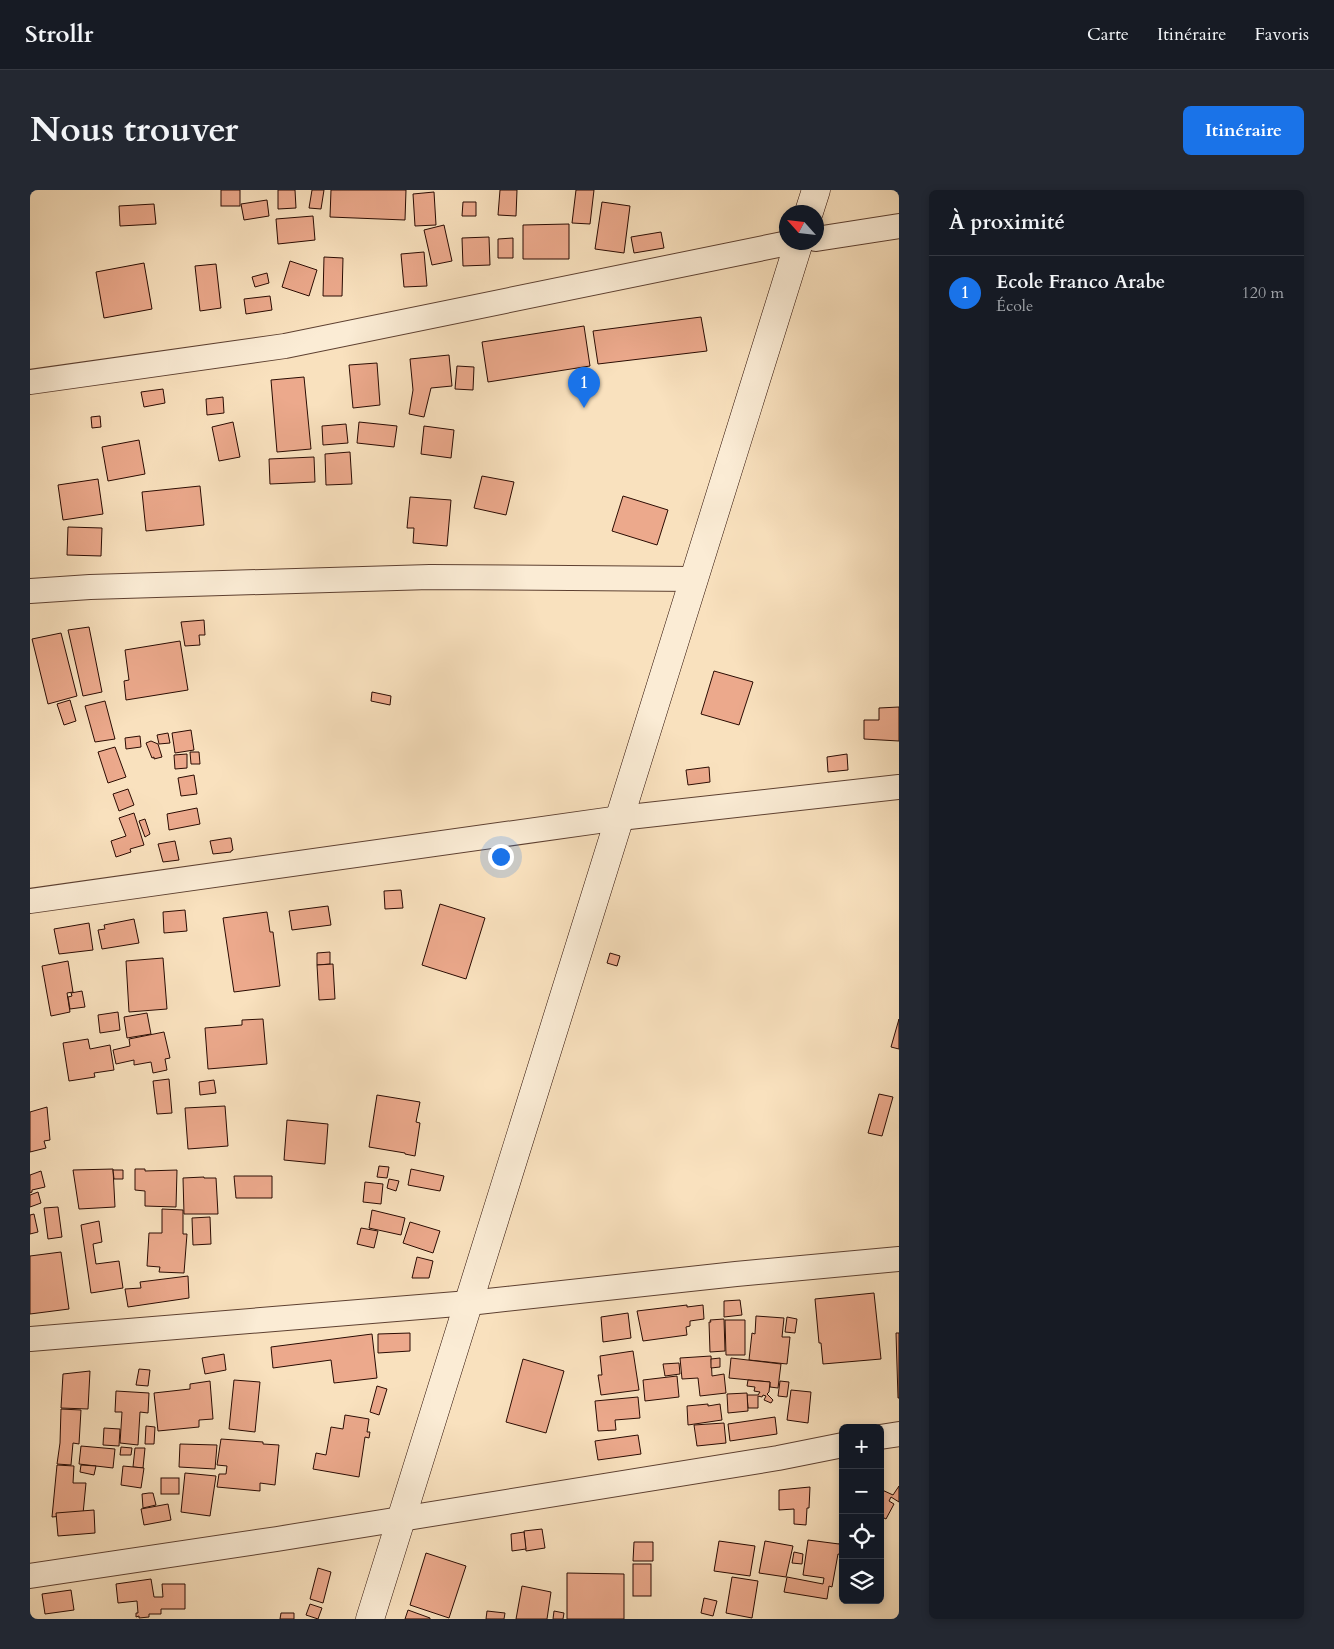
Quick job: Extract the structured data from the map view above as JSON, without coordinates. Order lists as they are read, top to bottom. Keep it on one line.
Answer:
{"north":"top left","page":{"header":"Strollr","nav":["Carte","Itinéraire","Favoris"],"title":"Nous trouver","buttons":"Itinéraire","heading":"À proximité","list":[{"mark":"1","name":"Ecole Franco Arabe","note":"École","value":"120 m"}],"pins":"1","map_buttons":["+","−"]}}
